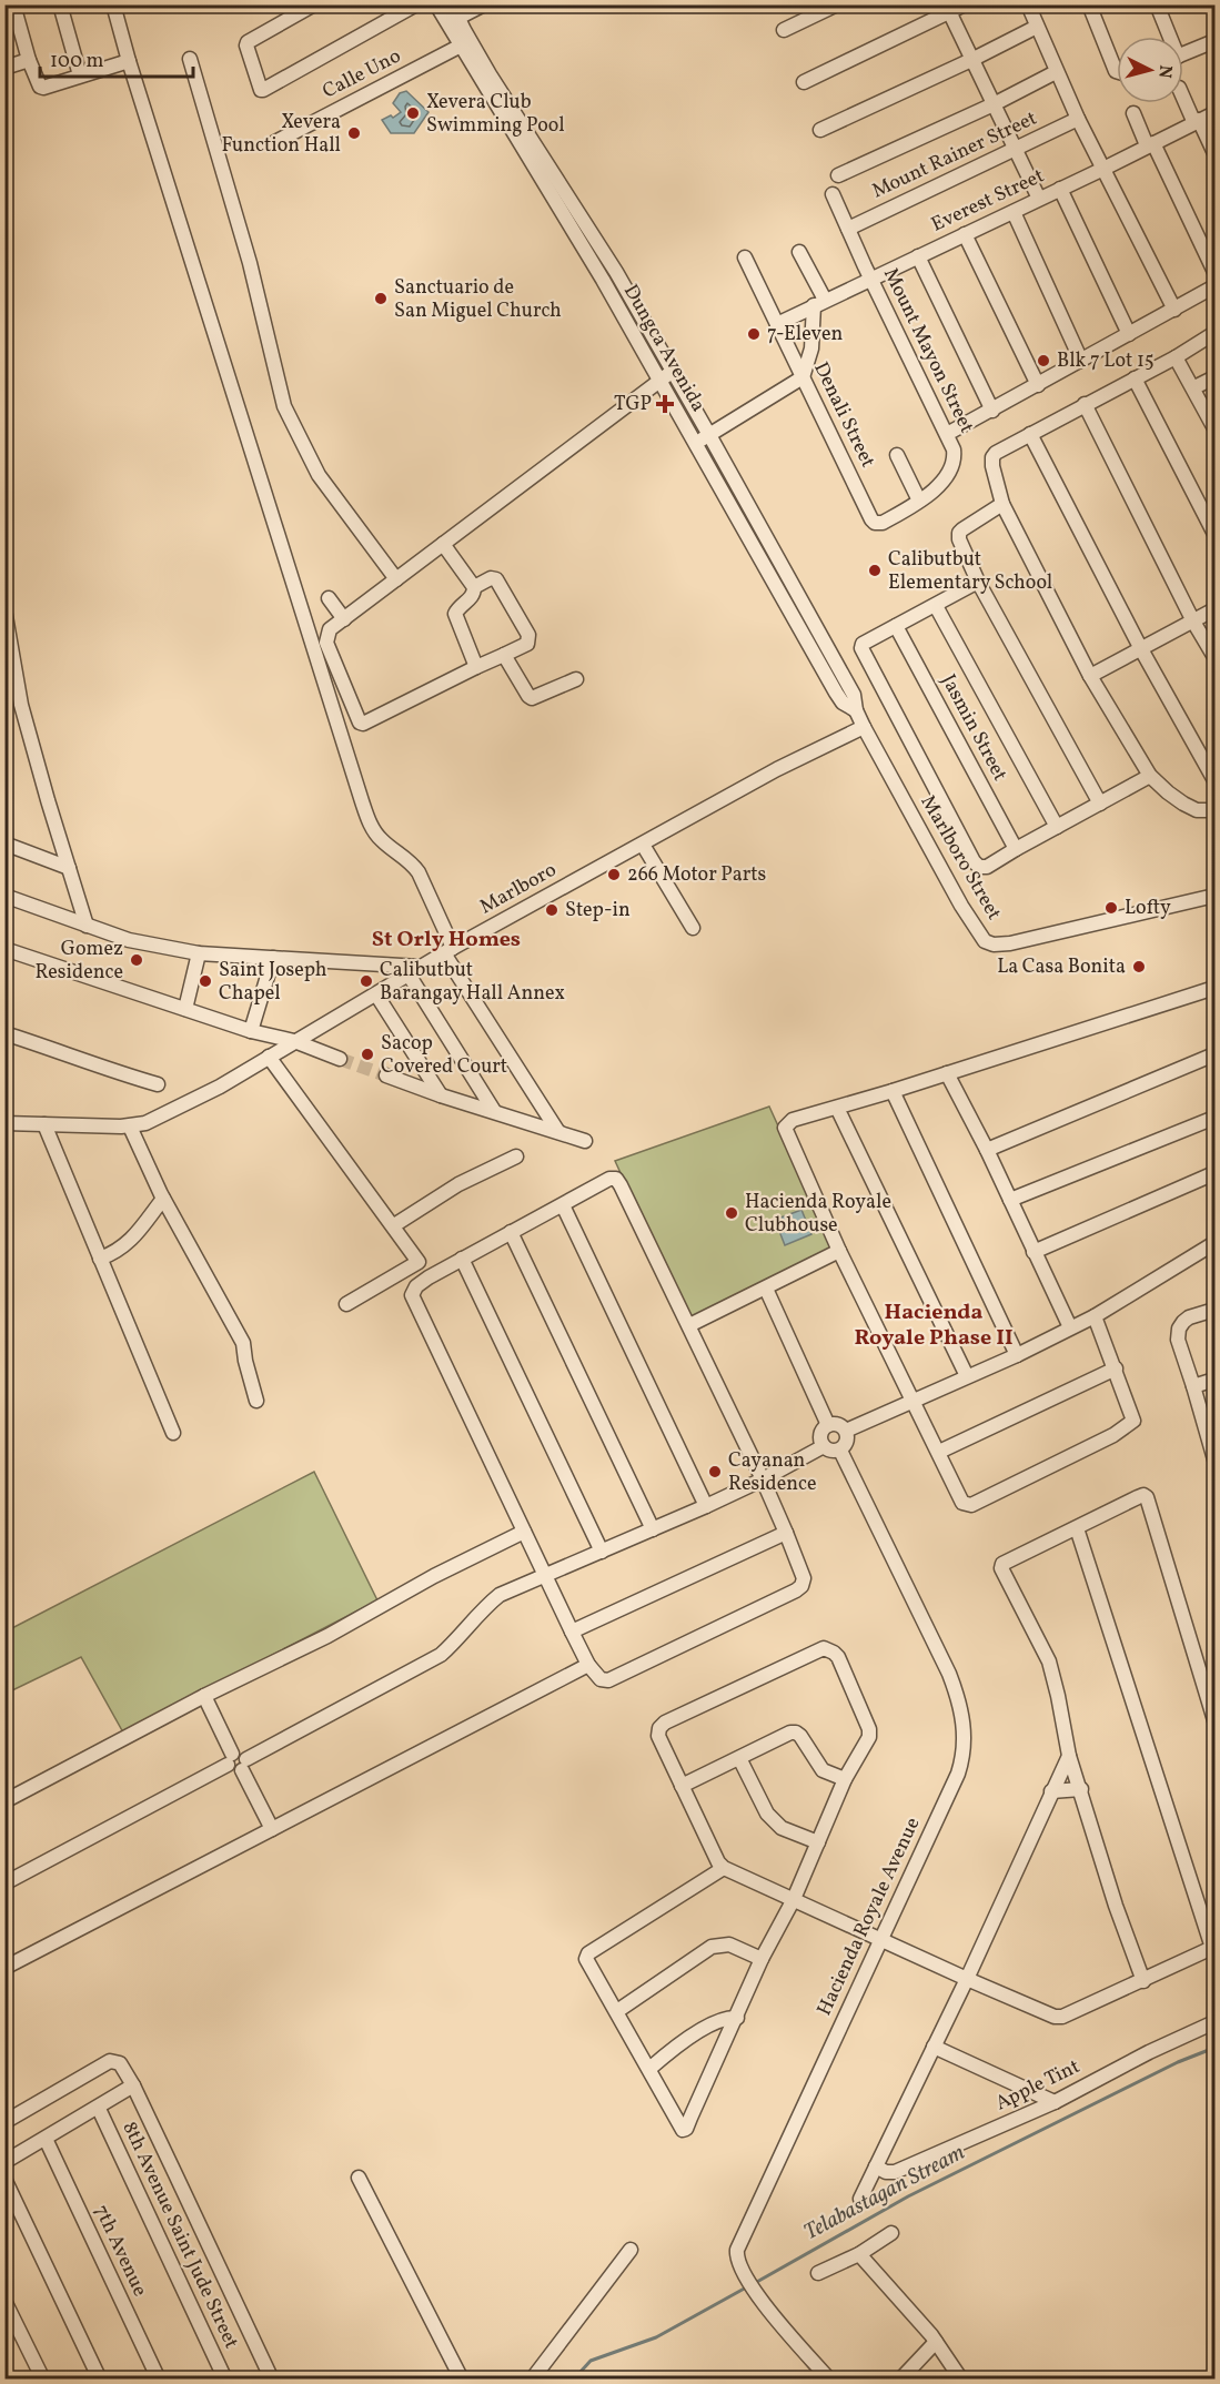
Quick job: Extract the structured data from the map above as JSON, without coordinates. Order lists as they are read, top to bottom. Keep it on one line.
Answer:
{"streets":{"street":["Calle Uno","Mount Rainer Street","Everest Street","Dungca Avenida","Mount Mayon Street","Denali Street","Jasmin Street","Marlboro Street","Marlboro","Hacienda Royale Avenue","Apple Tint","8th Avenue Saint Jude Street","7th Avenue"]},"crossings":[["Calle Uno","Dungca Avenida"],["Mount Rainer Street","Mount Mayon Street"],["Everest Street","Mount Mayon Street"],["Everest Street","Denali Street"],["Dungca Avenida","Marlboro Street"],["Dungca Avenida","Marlboro"],["Mount Mayon Street","Denali Street"],["Marlboro Street","Marlboro"]],"districts":["St Orly Homes","Hacienda Royale Phase II"],"water":["Telabastagan Stream"],"places":{"other":["Xevera Club Swimming Pool","Xevera Function Hall","Sanctuario de San Miguel Church","7-Eleven","Blk 7 Lot 15","Calibutbut Elementary School","266 Motor Parts","Lofty","Step-in","Gomez Residence","La Casa Bonita","Saint Joseph Chapel","Calibutbut Barangay Hall Annex","Sacop Covered Court","Hacienda Royale Clubhouse","Cayanan Residence"],"health":["TGP"]},"scale_bar":"100 m","north":"right"}
